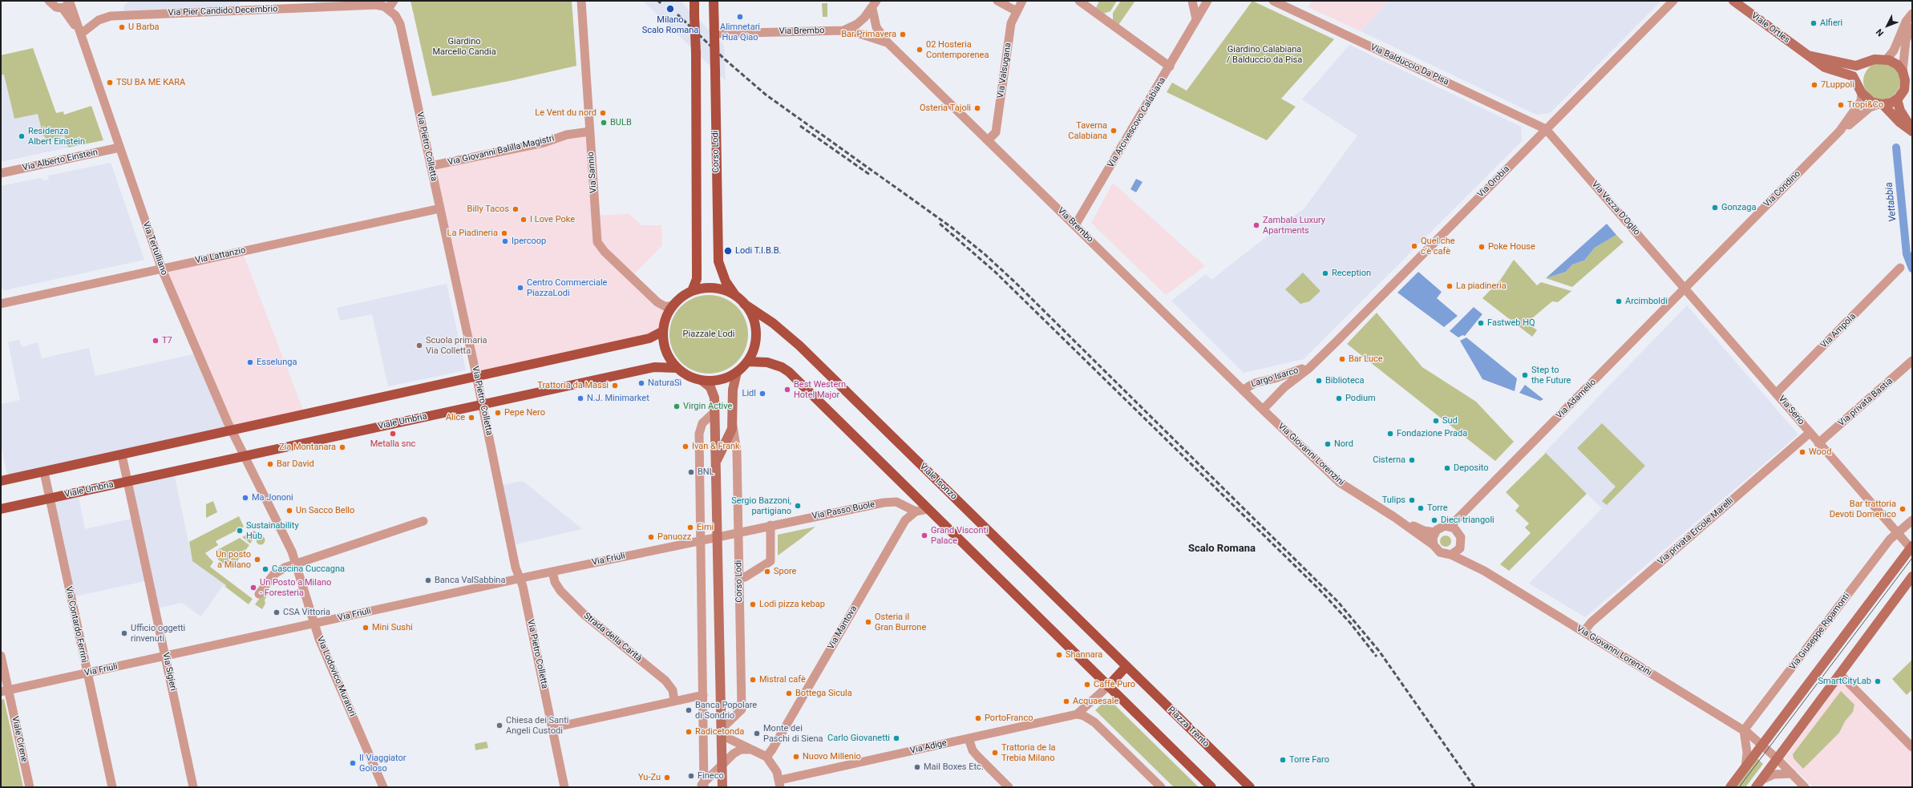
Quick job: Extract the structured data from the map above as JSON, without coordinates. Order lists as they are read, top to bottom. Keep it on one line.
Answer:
{"streets":{"main road":["Corso Lodi","Viale Umbria","Viale Isonzo","Piazza Trento"],"street":["Via Pier Candido Decembrio","Viale Ortles","Via Brembo","Via Balduccio Da Pisa","Via Valsugana","Via Arcivescovo Calabiana","Via Pietro Colletta","Via Giovanni Balilla Magistri","Via Alberto Einstein","Via Sannio","Via Orobia","Via Condino","Via Vezza D'Oglio","Via Tertulliano","Via Lattanzio","Via Ampola","Largo Isarco","Via Adamello","Via privata Bastia","Via Serio","Via Giovanni Lorenzini","Via Passo Buole","Via privata Ercole Marelli","Via Friuli","Via Contardo Ferrini","Via Mantova","Via Giuseppe Ripamonti","Strada della Carità","Via Sigieri","Via Lodovico Muratori","Viale Cirene","Via Adige"]},"crossings":[["Via Pier Candido Decembrio","Via Pietro Colletta"],["Via Pier Candido Decembrio","Via Tertulliano"],["Viale Ortles","Via Condino"],["Via Brembo","Via Valsugana"],["Via Brembo","Via Arcivescovo Calabiana"],["Via Brembo","Corso Lodi"],["Via Brembo","Largo Isarco"],["Via Brembo","Via Giovanni Lorenzini"],["Via Balduccio Da Pisa","Via Orobia"],["Via Balduccio Da Pisa","Via Vezza D'Oglio"],["Via Pietro Colletta","Via Giovanni Balilla Magistri"],["Via Pietro Colletta","Via Lattanzio"],["Via Pietro Colletta","Viale Umbria"],["Via Pietro Colletta","Via Friuli"],["Via Giovanni Balilla Magistri","Via Sannio"],["Corso Lodi","Via Sannio"],["Corso Lodi","Viale Umbria"],["Corso Lodi","Viale Isonzo"],["Corso Lodi","Via Passo Buole"],["Via Alberto Einstein","Via Tertulliano"],["Via Sannio","Viale Umbria"],["Via Sannio","Viale Isonzo"],["Via Orobia","Via Vezza D'Oglio"],["Via Orobia","Largo Isarco"],["Via Condino","Via Vezza D'Oglio"],["Via Condino","Via Adamello"],["Via Condino","Via Serio"],["Via Vezza D'Oglio","Via Adamello"],["Via Vezza D'Oglio","Via Serio"],["Via Tertulliano","Via Lattanzio"],["Via Tertulliano","Viale Umbria"],["Via Tertulliano","Via Lodovico Muratori"],["Via Ampola","Via Serio"],["Largo Isarco","Via Giovanni Lorenzini"],["Via Adamello","Via Serio"],["Via privata Bastia","Via Serio"],["Via Serio","Via privata Ercole Marelli"],["Via Serio","Via Giuseppe Ripamonti"],["Viale Umbria","Viale Isonzo"],["Viale Umbria","Via Contardo Ferrini"],["Viale Umbria","Via Sigieri"],["Viale Umbria","Via Lodovico Muratori"],["Via Giovanni Lorenzini","Via privata Ercole Marelli"],["Via Giovanni Lorenzini","Via Giuseppe Ripamonti"],["Viale Isonzo","Piazza Trento"],["Via Passo Buole","Via Friuli"],["Via Passo Buole","Via Mantova"],["Via Friuli","Via Contardo Ferrini"],["Via Friuli","Strada della Carità"],["Via Friuli","Via Sigieri"],["Via Friuli","Via Lodovico Muratori"],["Via Friuli","Viale Cirene"]],"districts":["Scalo Romana"],"water":["Vettabbia"],"parks":["Giardino Marcello Candia","Giardino Calabiana / Balduccio da Pisa","Piazzale Lodi"],"places":["Milano Scalo Romana","Alimnetari Hua Qiao","Alfieri","U Barba","Bar Primavera","02 Hosteria Contemporenea","TSU BA ME KARA","7Luppoli","Tropi&Co","Osteria Tajoli","Le Vent du nord","BULB","Taverna Calabiana","Residenza Albert Einstein","Gonzaga","Billy Tacos","I Love Poke","Zambala Luxury Apartments","La Piadineria","Ipercoop","Quel che c'è cafè","Poke House","Lodi T.I.B.B.","Reception","La piadineria","Centro Commerciale PiazzaLodi","Arcimboldi","Fastweb HQ","T7","Scuola primaria Via Colletta","Bar Luce","Esselunga","Step to the Future","Biblioteca","NaturaSì","Trattoria da Massi","Best Western Hotel Major","Lidl","N.J. Minimarket","Podium","Virgin Active","Pepe Nero","Alice","Sud","Metalla snc","Fondazione Prada","Nord","Ivan & Frank","Zia Montanara","Wood","Cisterna","Bar David","Deposito","BNL","Ma Jononi","Tulips","Sergio Bazzoni, partigiano","Torre","Bar trattoria Devoti Domenico","Un Sacco Bello","Dieci triangoli","Eimi","Sustainability Hub","Grand Visconti Palace","Panuozz","Un posto a Milano","Cascina Cuccagna","Spore","Banca ValSabbina","Un Posto a Milano - Foresteria","Lodi pizza kebap","CSA Vittoria","Osteria il Gran Burrone","Mini Sushi","Ufficio oggetti rinvenuti","Shannara","Mistral cafè","SmartCityLab","Caffè Puro","Bottega Sicula","Acquaesale","Banca Popolare di Sondrio","PortoFranco","Chiesa dei Santi Angeli Custodi","Radicetonda","Monte dei Paschi di Siena","Carlo Giovanetti","Trattoria de la Trebia Milano","Nuovo Millenio","Torre Faro","Il Viaggiator Goloso","Mail Boxes Etc.","Fineco","Yu-Zu"],"north":"bottom left"}
